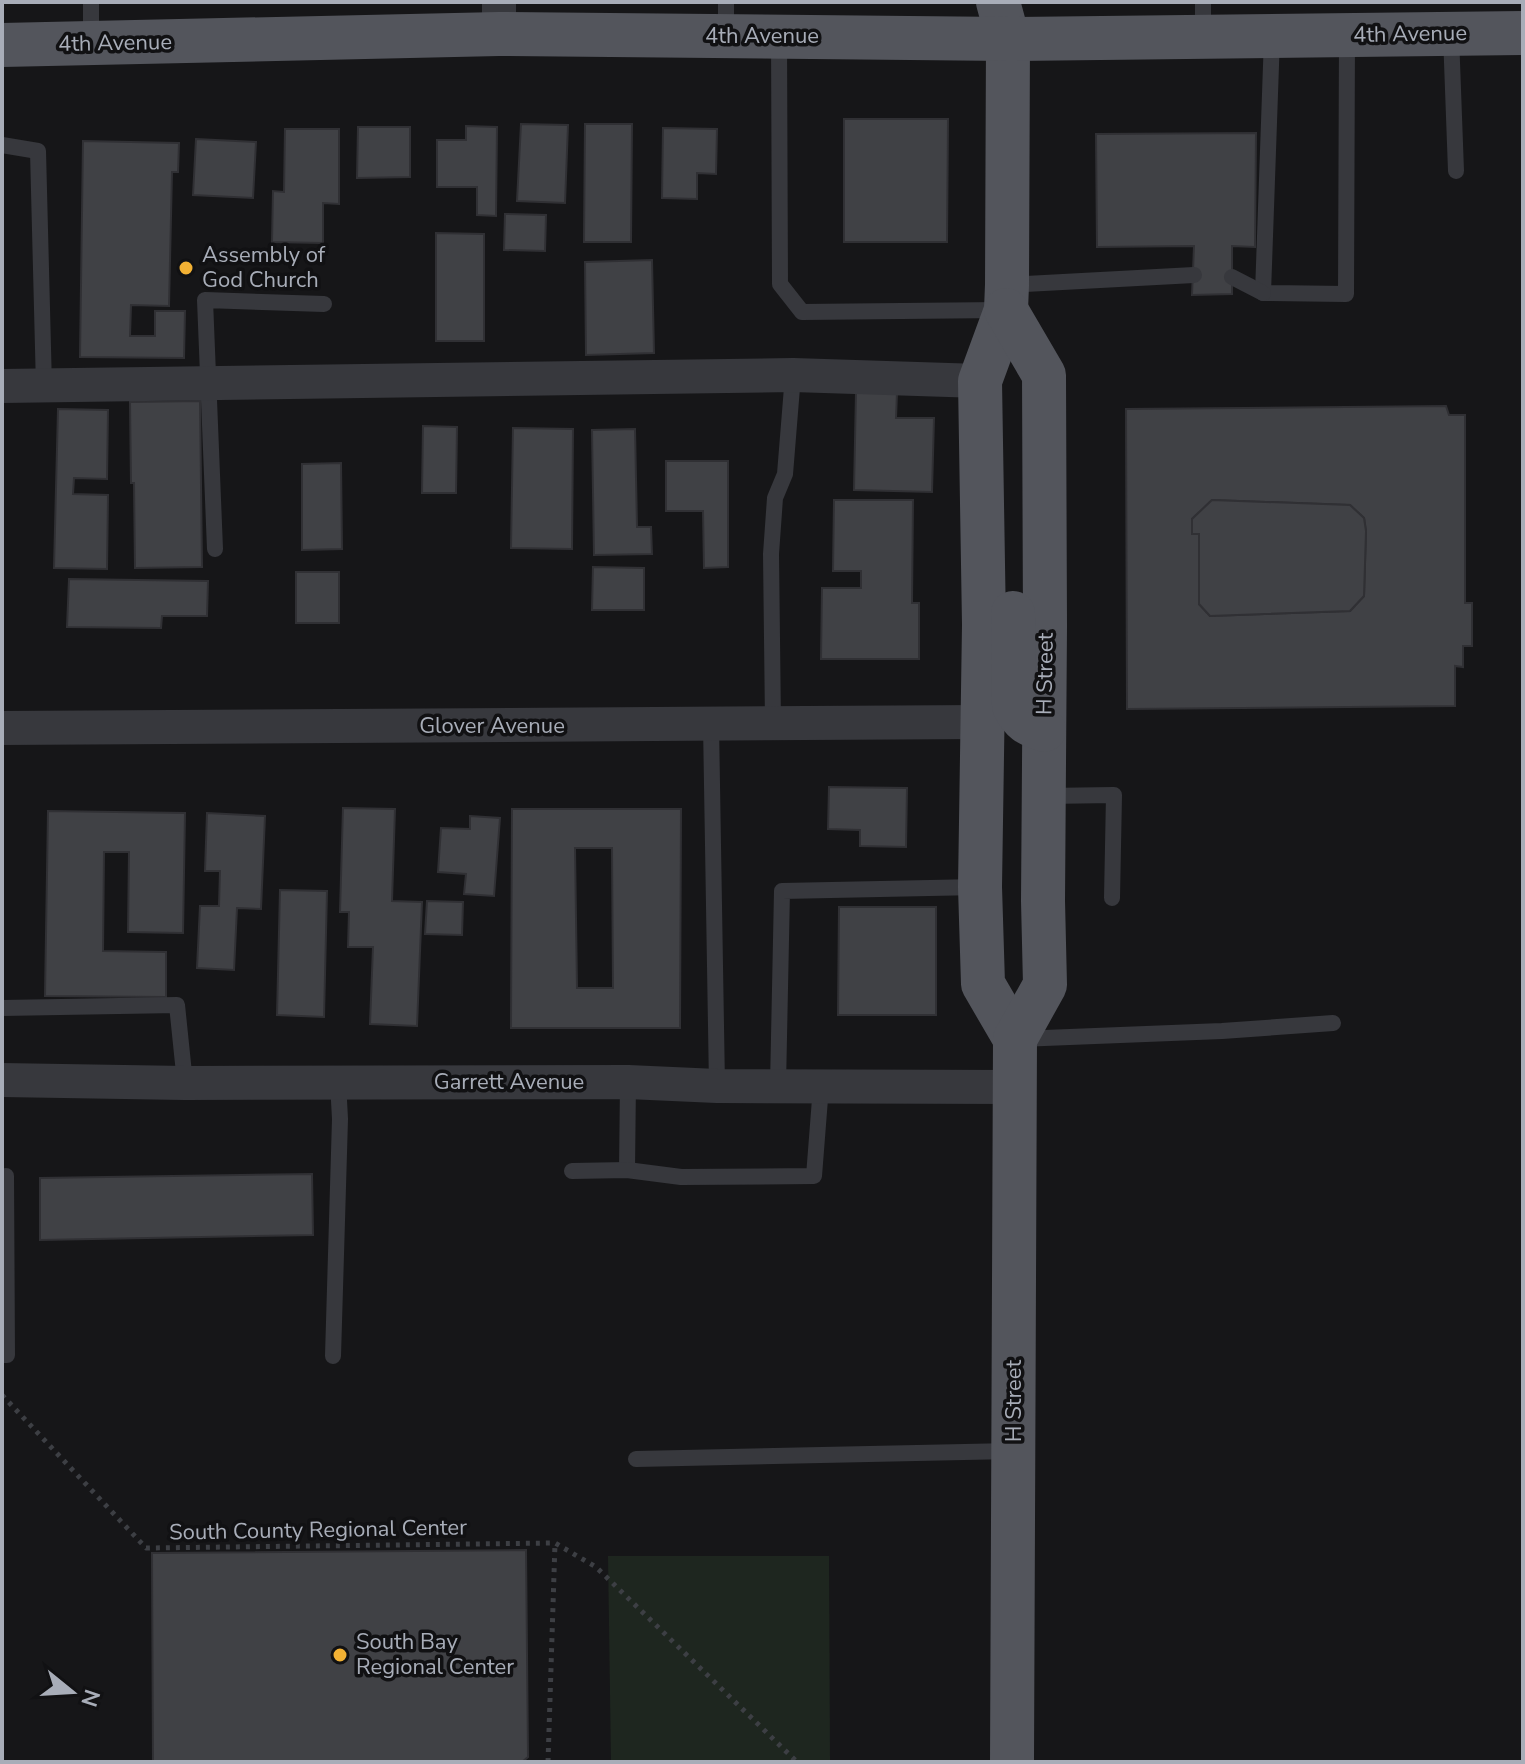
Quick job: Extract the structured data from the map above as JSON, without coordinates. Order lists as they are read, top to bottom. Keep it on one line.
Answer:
{"streets":{"main road":["4th Avenue","H Street"],"street":["Glover Avenue","Garrett Avenue"],"path":["South County Regional Center"]},"crossings":[["H Street","Garrett Avenue"]],"places":["Assembly of God Church","South Bay Regional Center"],"north":"right"}
